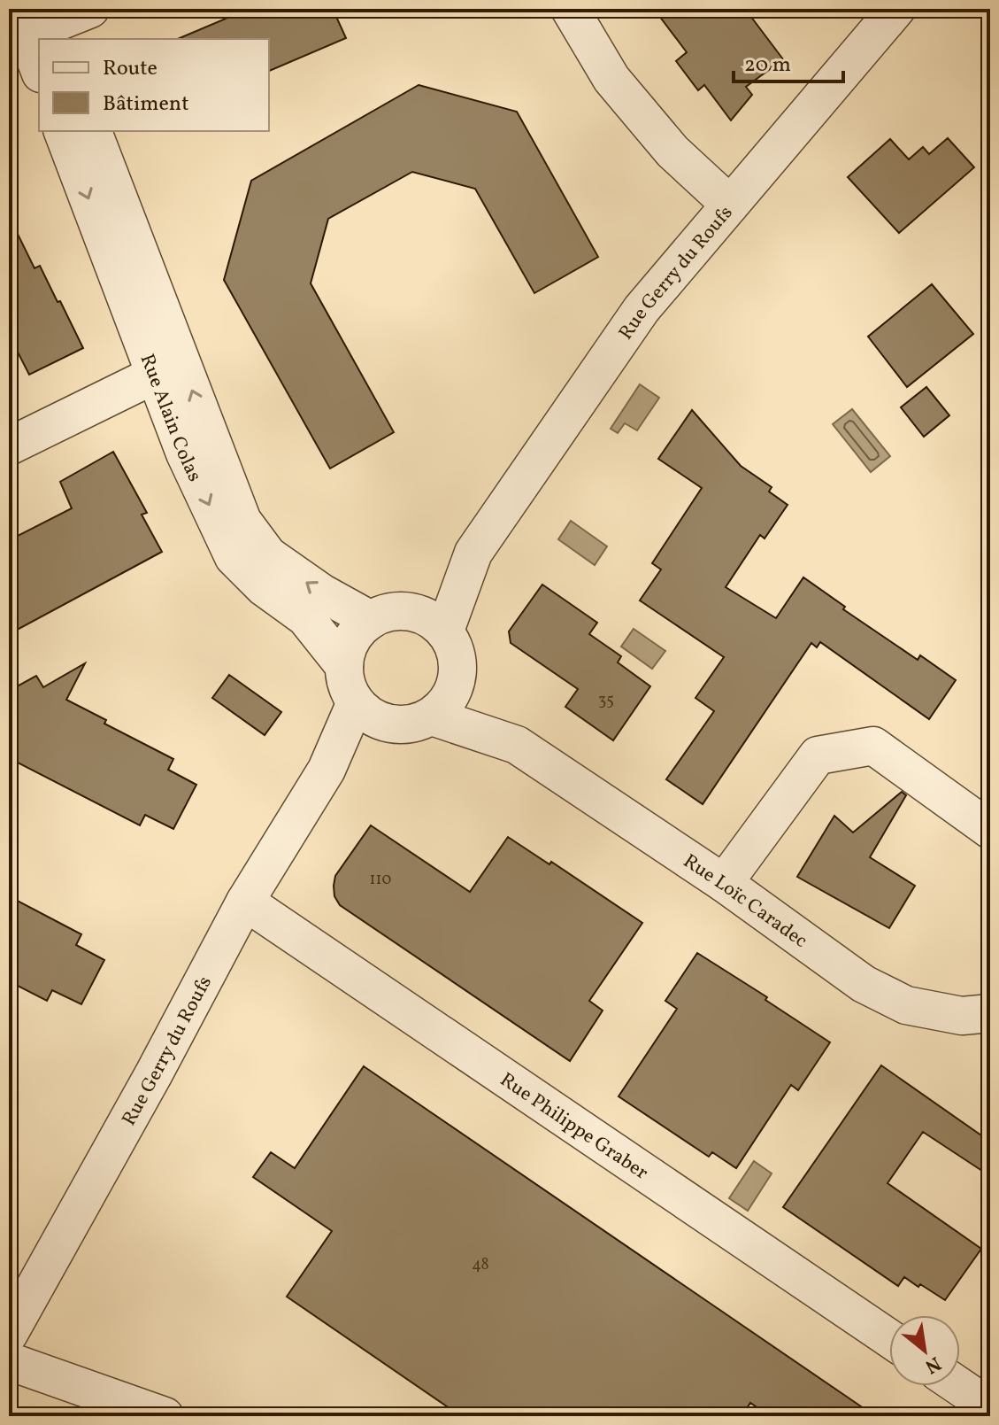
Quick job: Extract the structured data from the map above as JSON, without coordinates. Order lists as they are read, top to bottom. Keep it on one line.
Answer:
{"streets":{"street":["Rue Gerry du Roufs","Rue Alain Colas","Rue Loïc Caradec","Rue Philippe Graber"]},"crossings":[["Rue Gerry du Roufs","Rue Alain Colas"],["Rue Gerry du Roufs","Rue Loïc Caradec"],["Rue Gerry du Roufs","Rue Philippe Graber"],["Rue Alain Colas","Rue Loïc Caradec"]],"house_numbers":["35","110","48"],"legend":["Route","Bâtiment"],"scale_bar":"20 m","north":"bottom right"}
